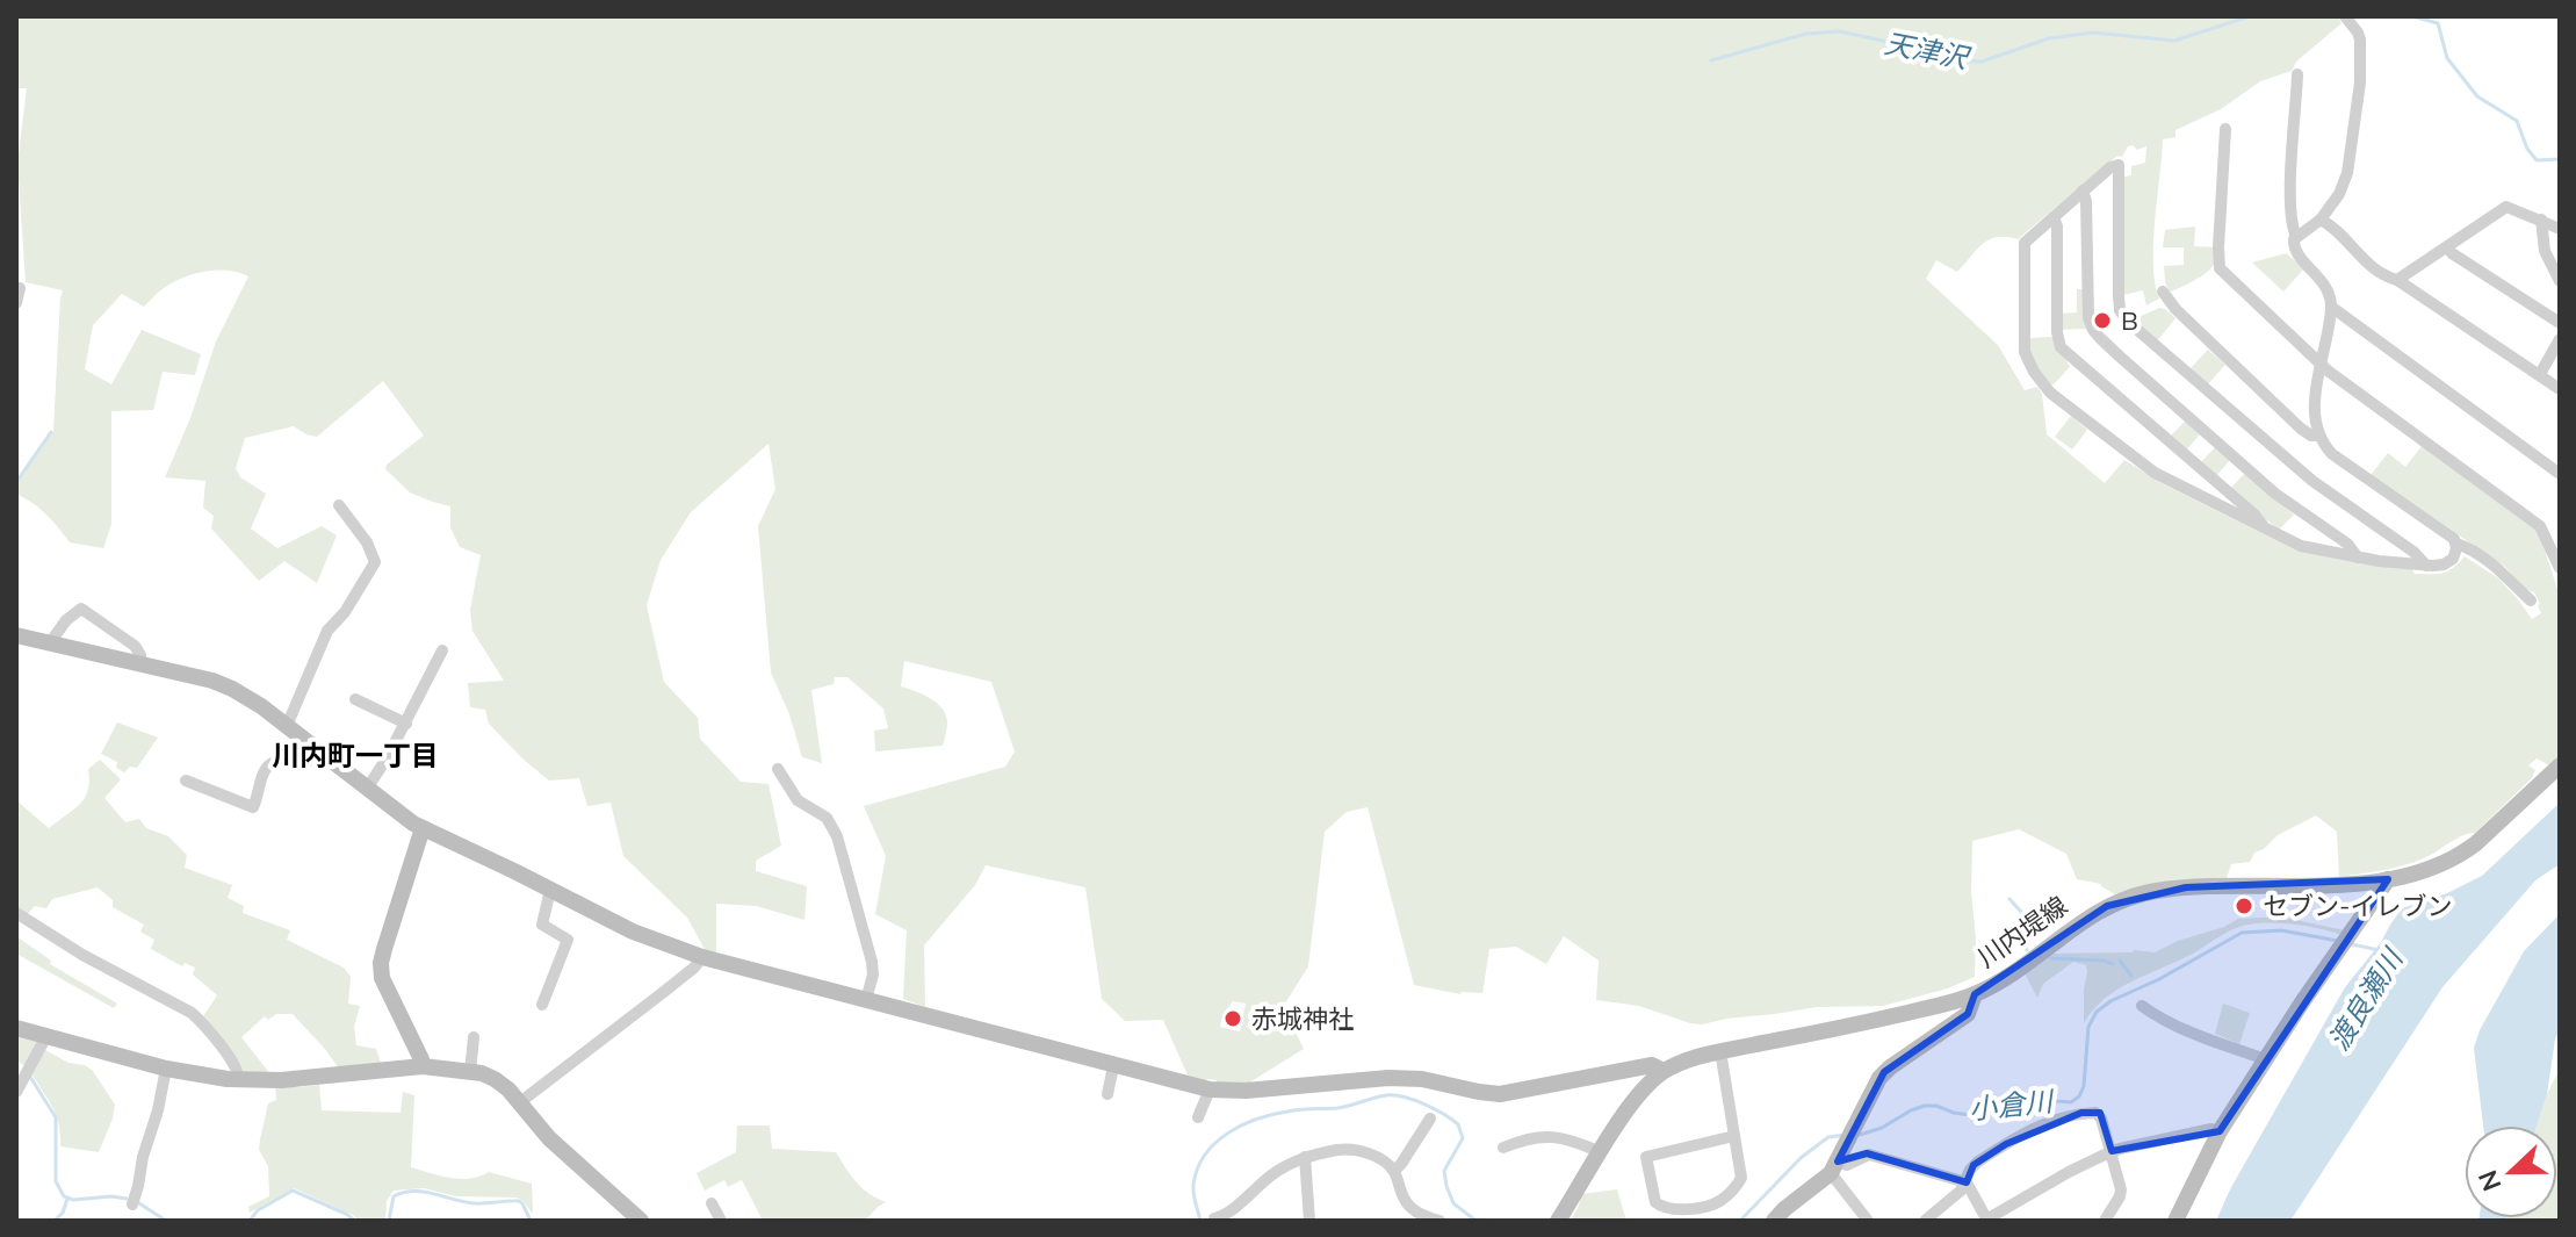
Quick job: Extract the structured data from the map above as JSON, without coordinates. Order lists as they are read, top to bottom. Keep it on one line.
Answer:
{"streets":{"street":["川内堤線"]},"districts":["川内町一丁目"],"water":["天津沢","渡良瀬川","小倉川"],"places":["B","セブン-イレブン","赤城神社"],"north":"left"}
